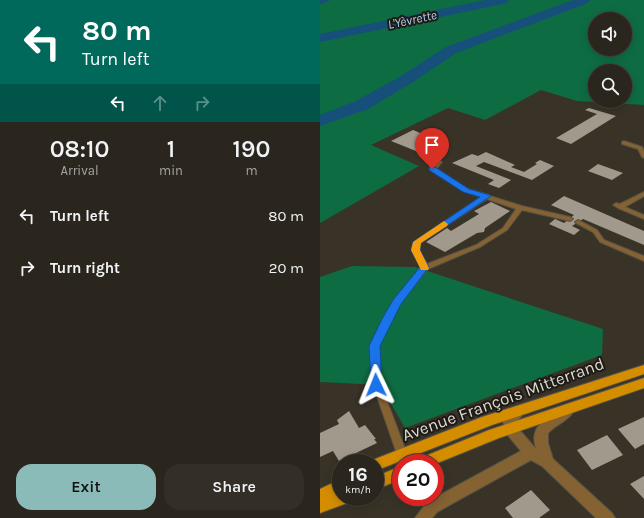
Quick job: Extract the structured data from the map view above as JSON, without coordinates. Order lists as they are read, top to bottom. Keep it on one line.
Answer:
{"streets":{"main road":["Avenue François Mitterrand"]},"water":["L'Yèvrette"],"page":{"turn":["80 m","Turn left"],"eta":["08:10","Arrival","1","min","190","m"],"list":[{"name":"Turn left","value":"80 m"},{"name":"Turn right","value":"20 m"}],"speed":"16 km/h","limit":"20","buttons":["Exit","Share"]}}
